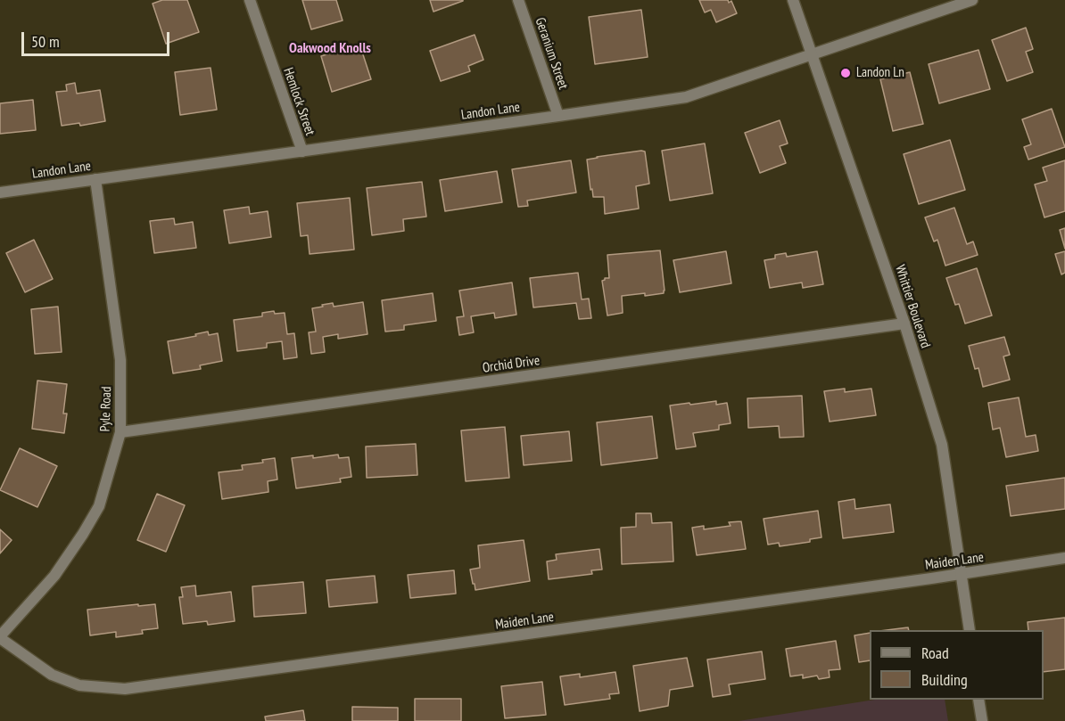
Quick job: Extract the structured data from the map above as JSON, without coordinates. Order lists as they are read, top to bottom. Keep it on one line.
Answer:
{"streets":{"street":["Geranium Street","Hemlock Street","Landon Lane","Whittier Boulevard","Orchid Drive","Pyle Road","Maiden Lane"]},"crossings":[["Geranium Street","Landon Lane"],["Hemlock Street","Landon Lane"],["Landon Lane","Whittier Boulevard"],["Landon Lane","Pyle Road"],["Whittier Boulevard","Orchid Drive"],["Whittier Boulevard","Maiden Lane"],["Orchid Drive","Pyle Road"],["Pyle Road","Maiden Lane"]],"districts":["Oakwood Knolls"],"places":["Landon Ln"],"legend":["Road","Building"],"scale_bar":"50 m"}
